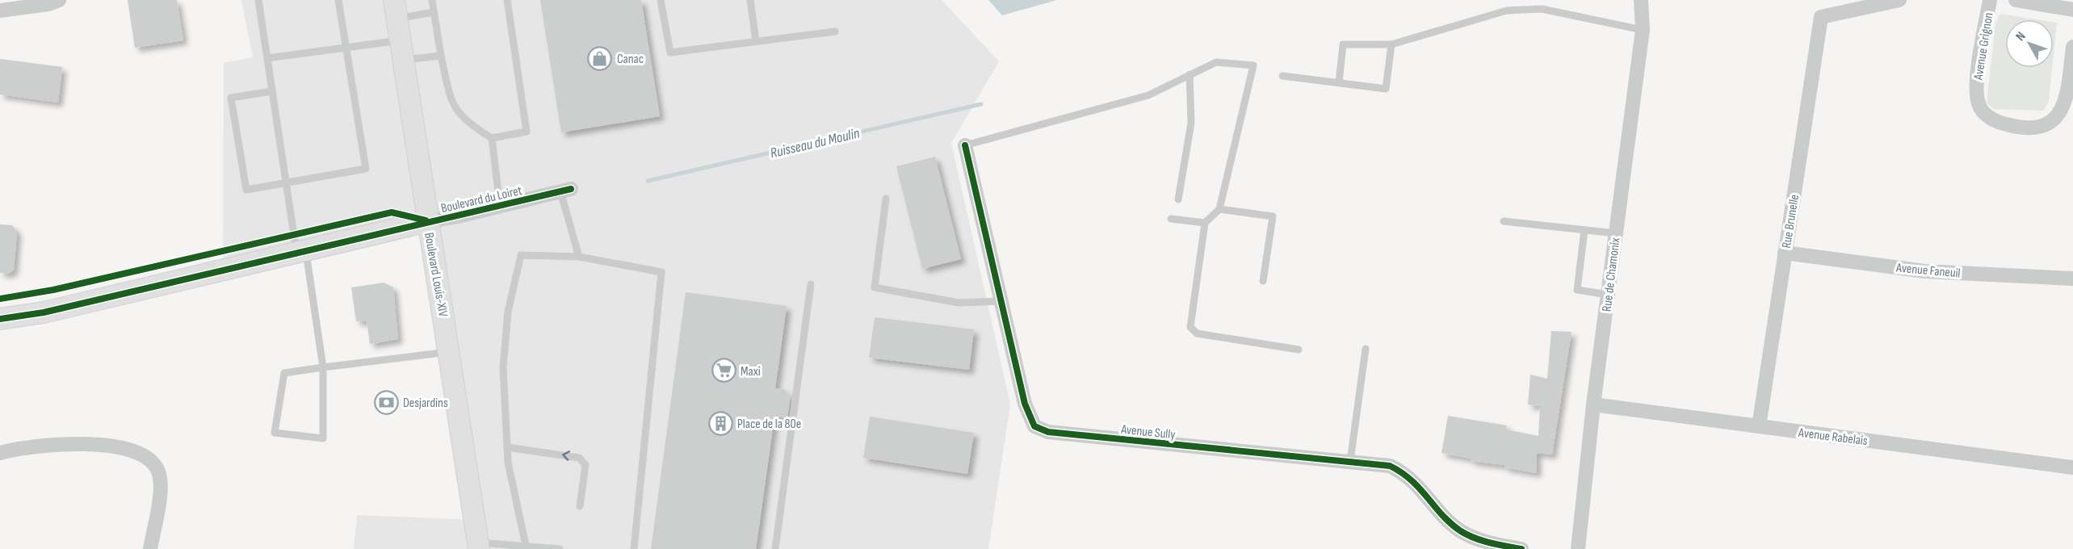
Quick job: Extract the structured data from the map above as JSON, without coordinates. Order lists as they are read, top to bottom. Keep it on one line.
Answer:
{"streets":{"main road":["Boulevard du Loiret","Boulevard Louis-XIV"],"street":["Avenue Grignon","Rue Brunelle","Avenue Faneuil","Rue de Chamonix","Avenue Sully","Avenue Rabelais"]},"crossings":[["Boulevard du Loiret","Boulevard Louis-XIV"],["Rue Brunelle","Avenue Faneuil"],["Rue Brunelle","Avenue Rabelais"],["Rue de Chamonix","Avenue Rabelais"]],"water":["Ruisseau du Moulin"],"places":{"shop":["Canac"],"supermarket":["Maxi"],"bank":["Desjardins"],"building":["Place de la 80e"]},"north":"top left"}
